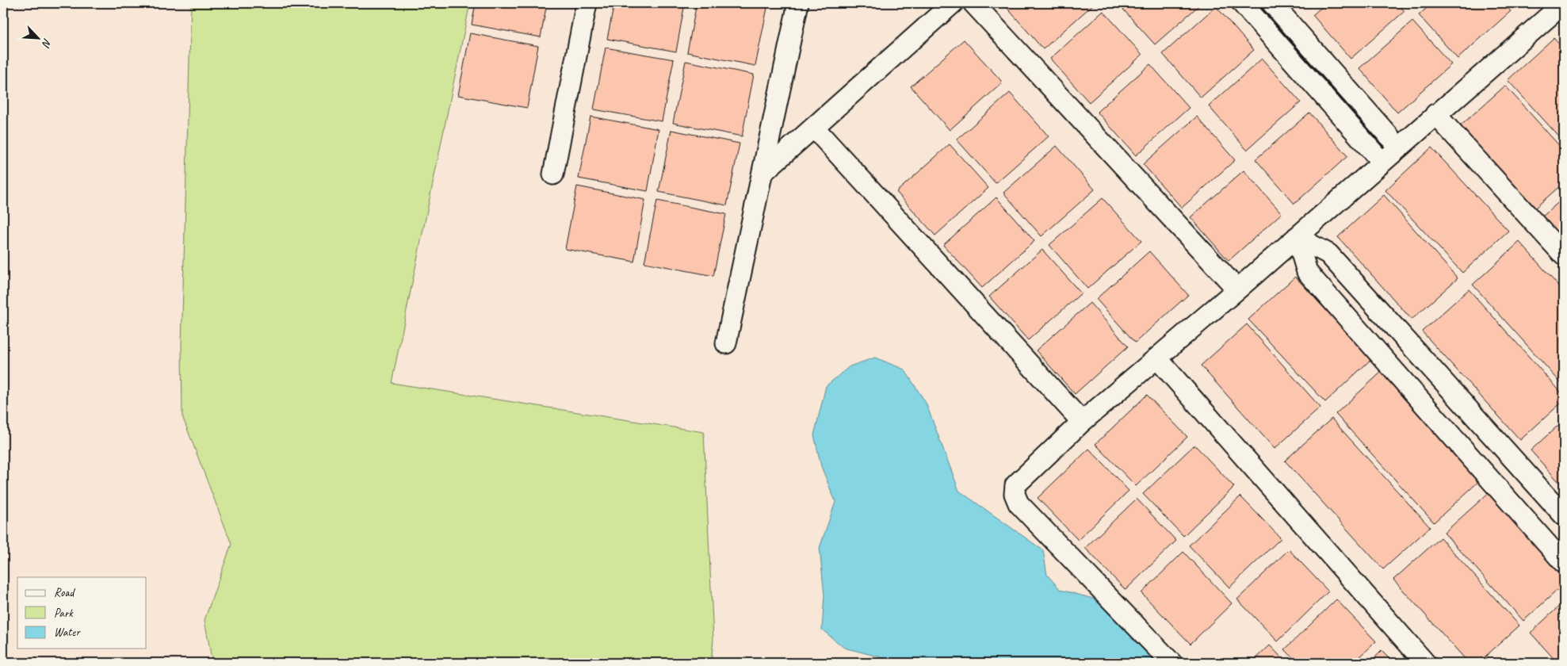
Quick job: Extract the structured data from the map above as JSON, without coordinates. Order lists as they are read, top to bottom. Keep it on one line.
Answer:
{"legend":["Road","Park","Water"],"north":"bottom right"}
